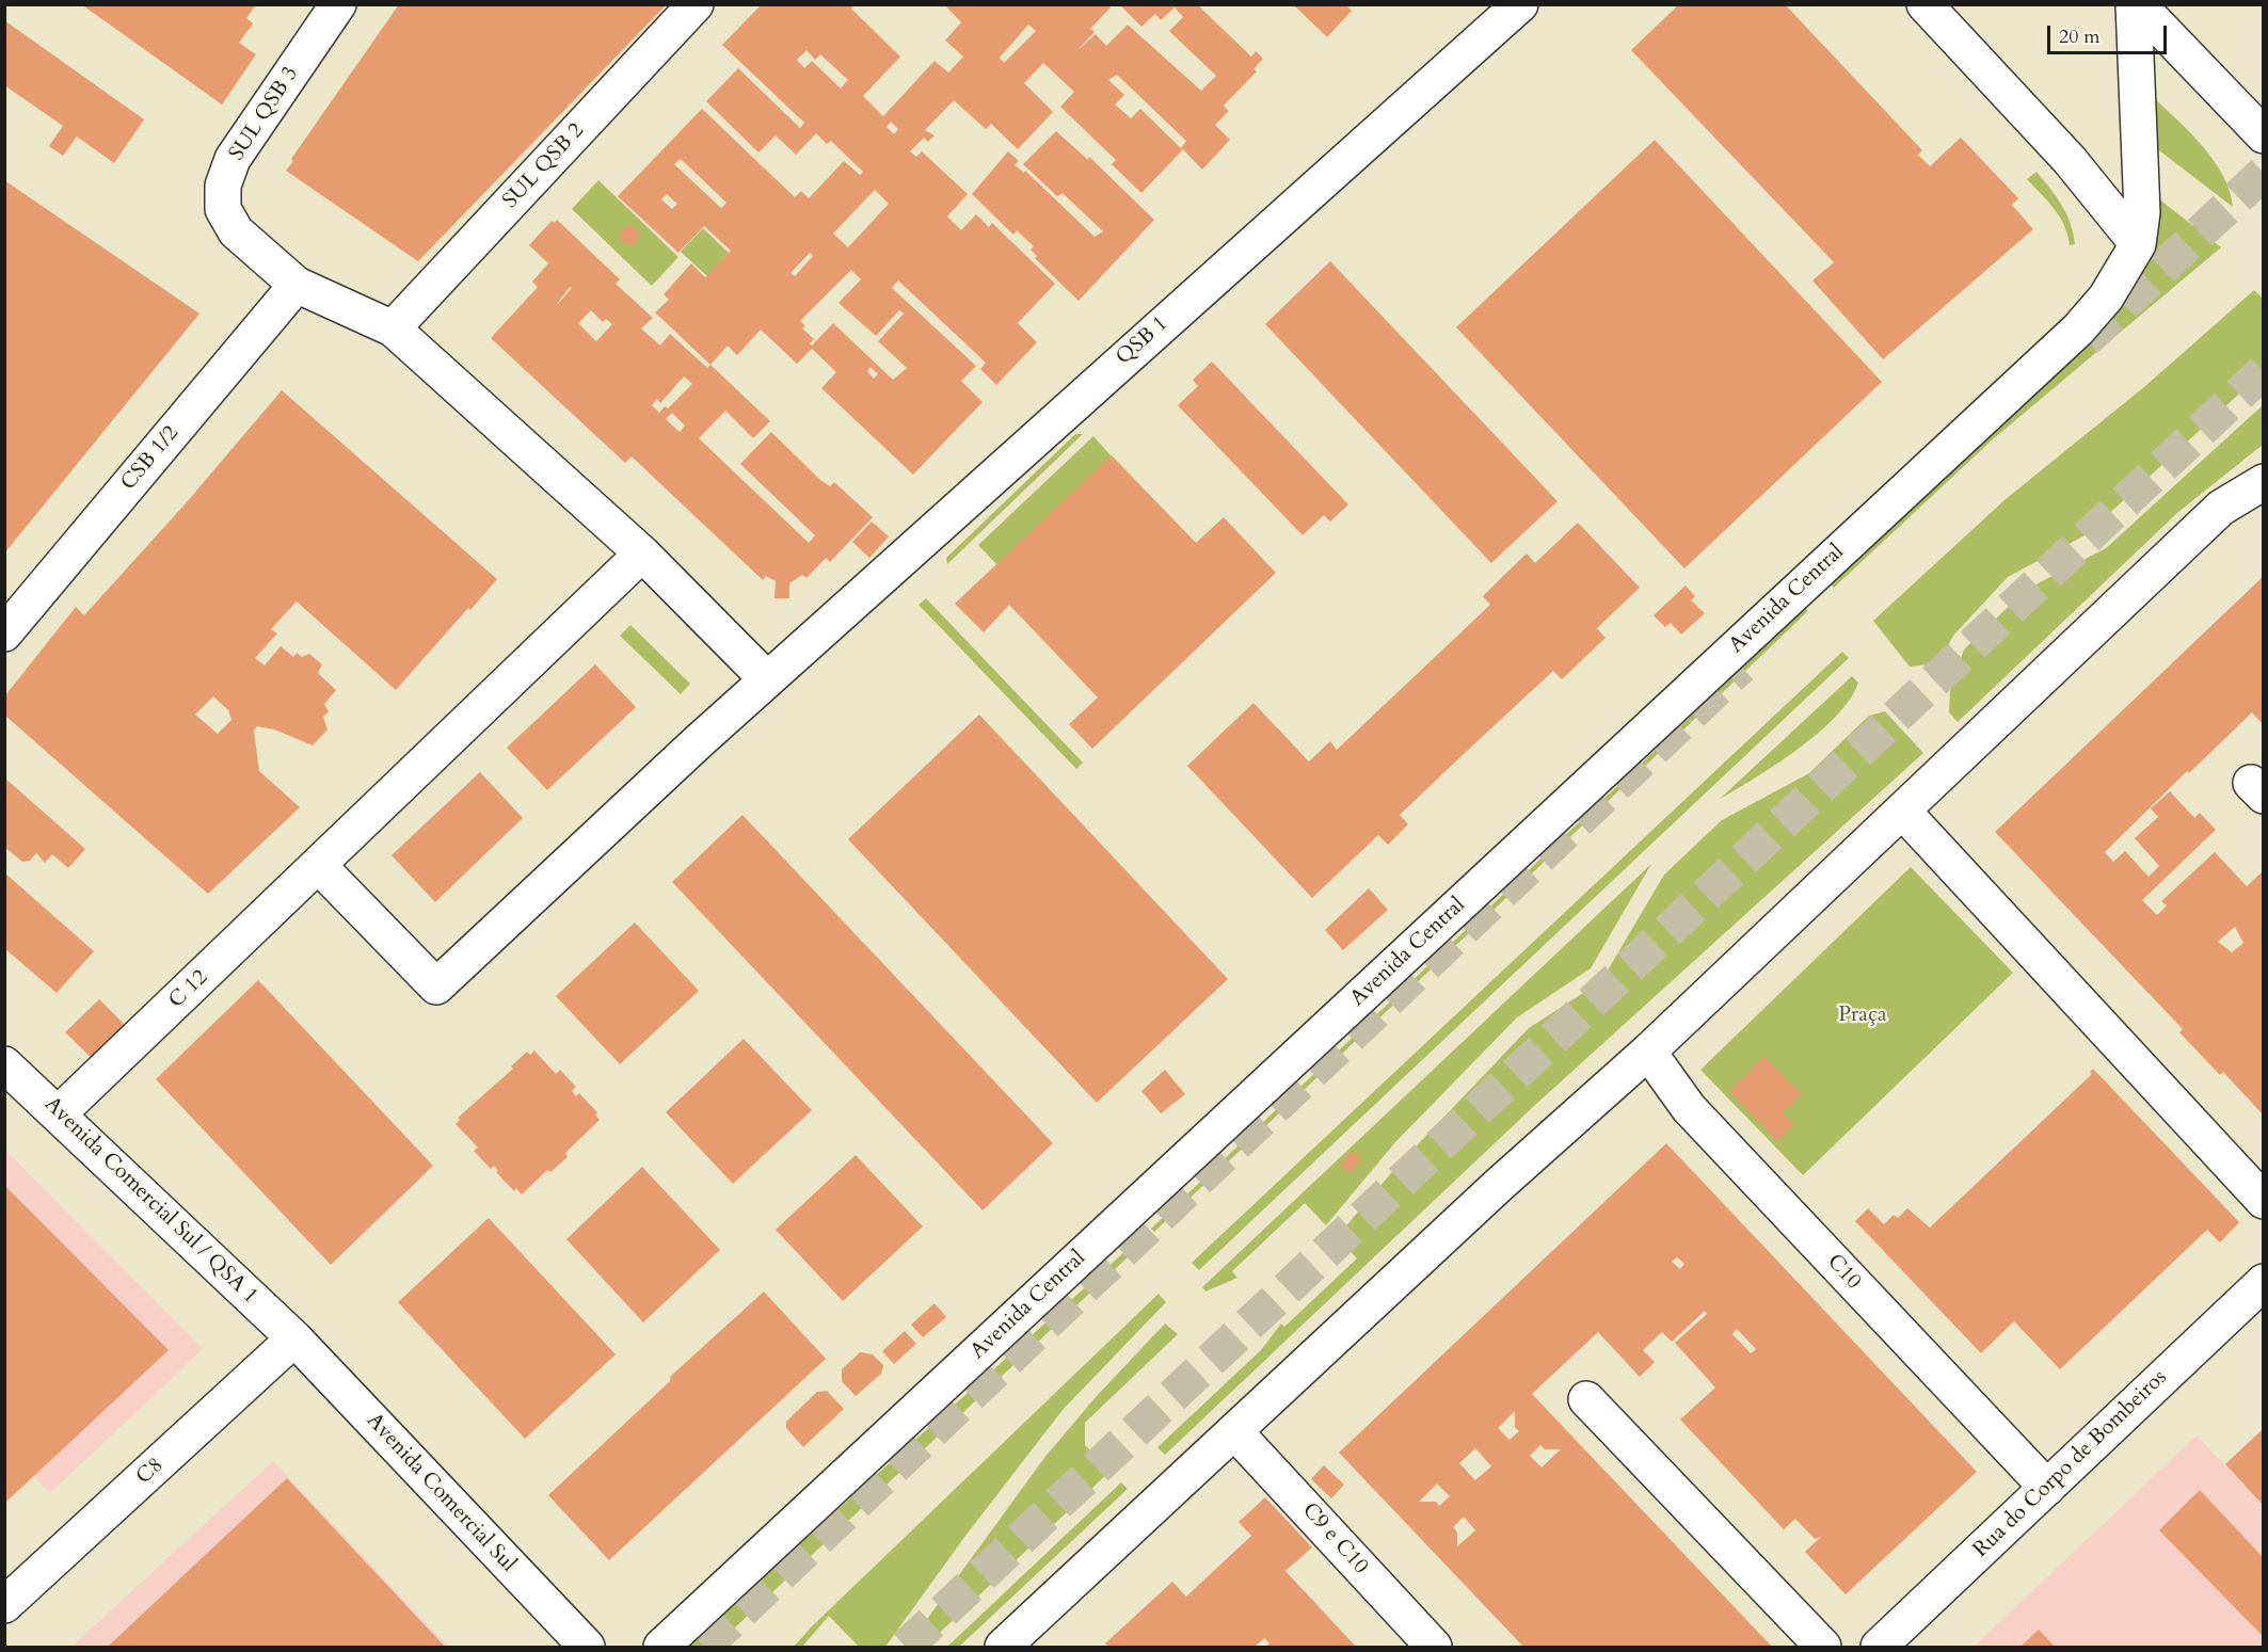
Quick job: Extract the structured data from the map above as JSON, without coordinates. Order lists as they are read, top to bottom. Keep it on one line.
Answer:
{"streets":{"street":["SUL QSB 3","SUL QSB 2","QSB 1","CSB 1/2","Avenida Central","C 12","Avenida Comercial Sul / QSA 1","C10","Rua do Corpo de Bombeiros","C8","Avenida Comercial Sul","C9 e C10"]},"crossings":[["SUL QSB 3","CSB 1/2"],["QSB 1","C 12"],["C 12","Avenida Comercial Sul / QSA 1"],["Avenida Comercial Sul / QSA 1","C8"],["Avenida Comercial Sul / QSA 1","Avenida Comercial Sul"],["C10","Rua do Corpo de Bombeiros"],["C8","Avenida Comercial Sul"]],"parks":["Praça"],"scale_bar":"20 m"}
